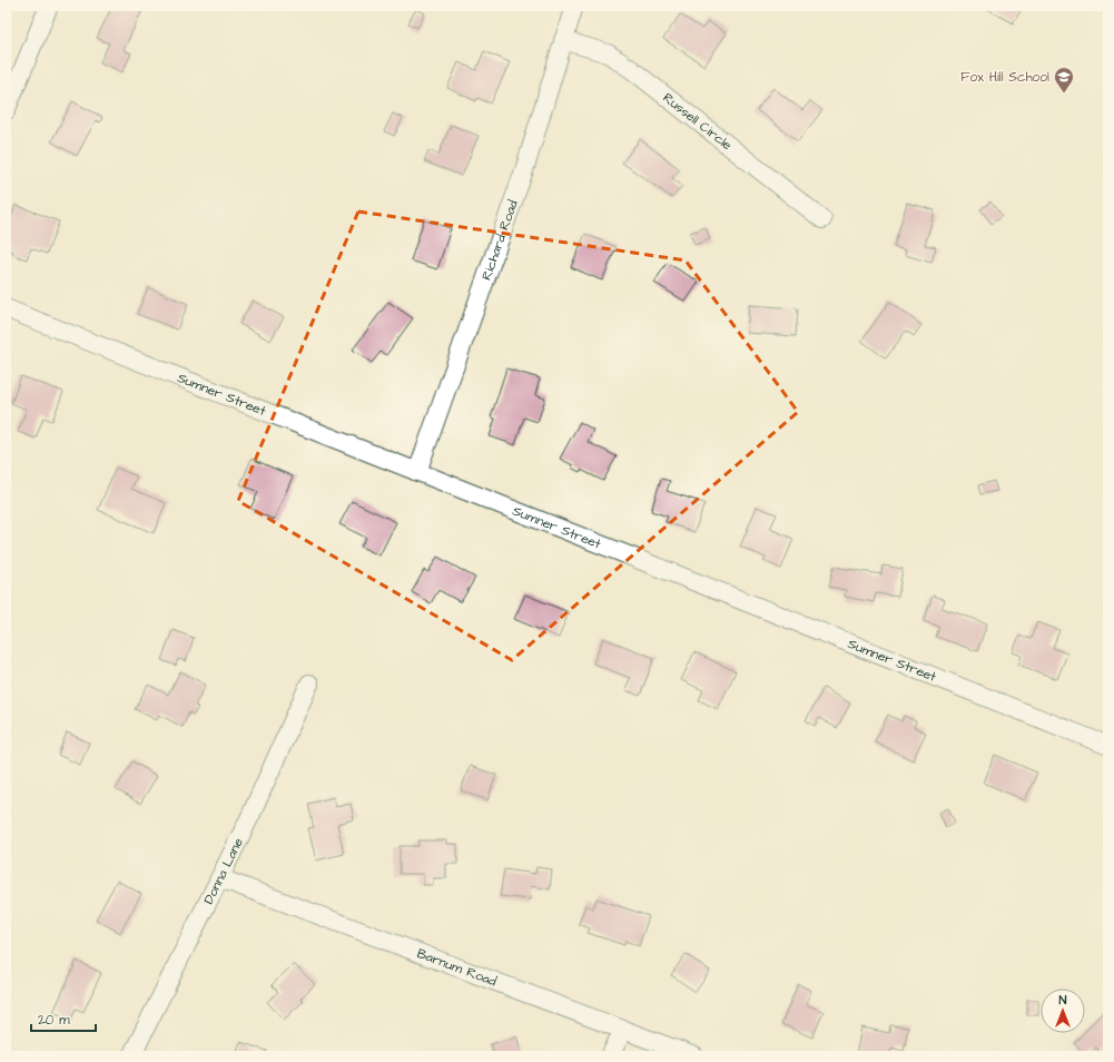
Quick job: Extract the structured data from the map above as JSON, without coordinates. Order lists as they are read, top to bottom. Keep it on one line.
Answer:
{"streets":{"street":["Russell Circle","Richard Road","Sumner Street","Donna Lane","Barnum Road"]},"crossings":[["Russell Circle","Richard Road"],["Richard Road","Sumner Street"],["Donna Lane","Barnum Road"]],"places":{"school or university":["Fox Hill School"]},"scale_bar":"20 m","north":"top"}
